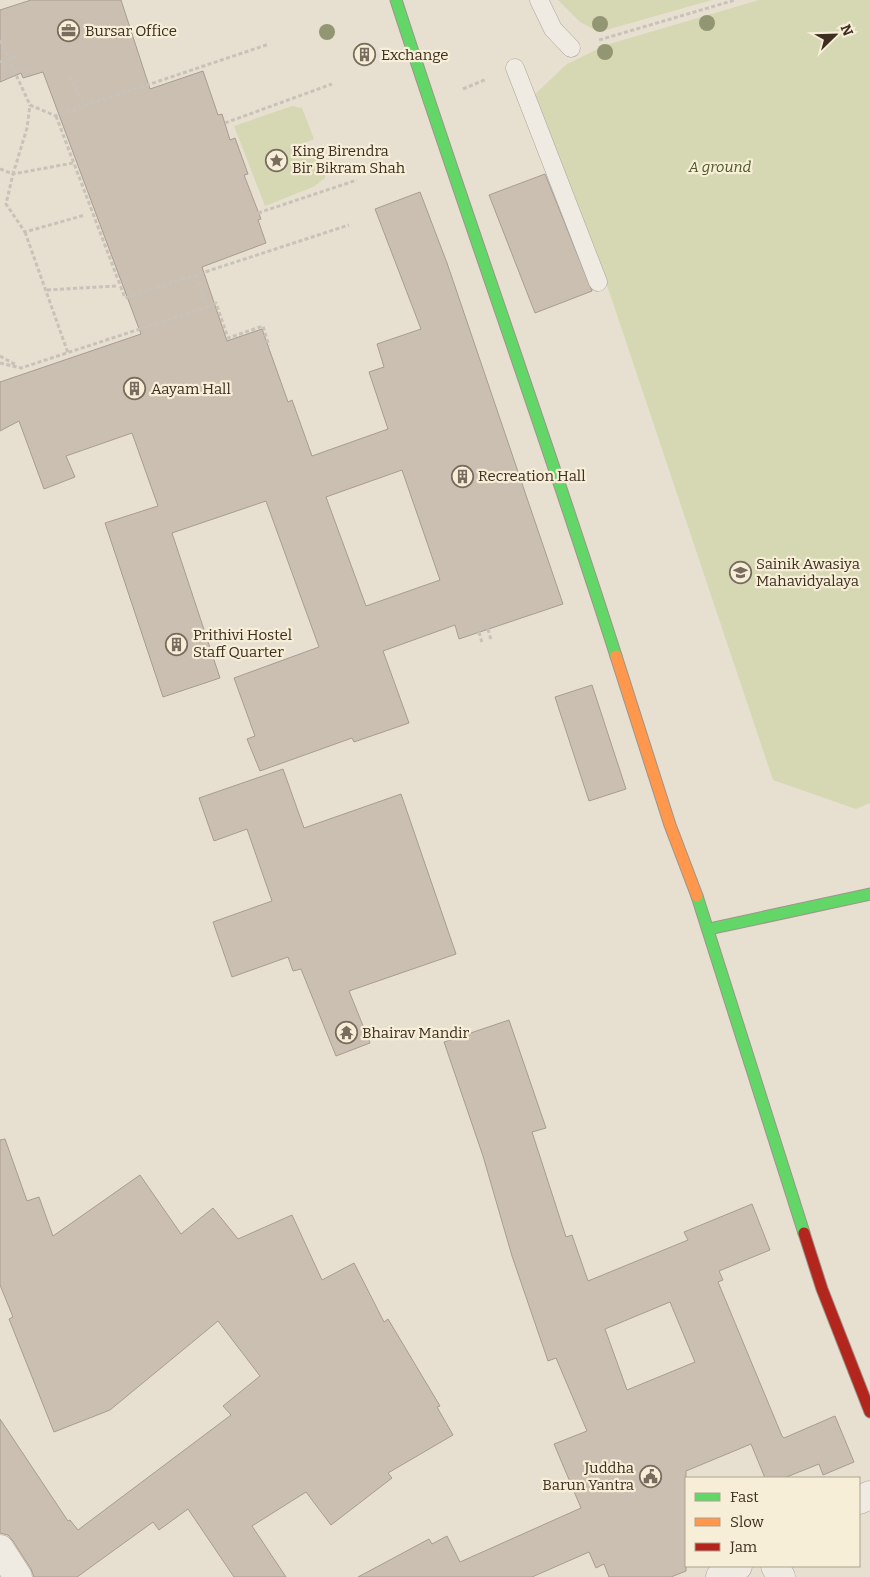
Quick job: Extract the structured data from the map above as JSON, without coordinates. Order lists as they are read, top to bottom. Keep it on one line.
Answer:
{"parks":["A ground"],"places":{"office":["Bursar Office"],"building":["Exchange","Aayam Hall","Recreation Hall","Prithivi Hostel Staff Quarter"],"place":["King Birendra Bir Bikram Shah"],"school or university":["Sainik Awasiya Mahavidyalaya"],"temple":["Bhairav Mandir"],"public building":["Juddha Barun Yantra"]},"legend":["Fast","Slow","Jam"],"north":"top right"}
